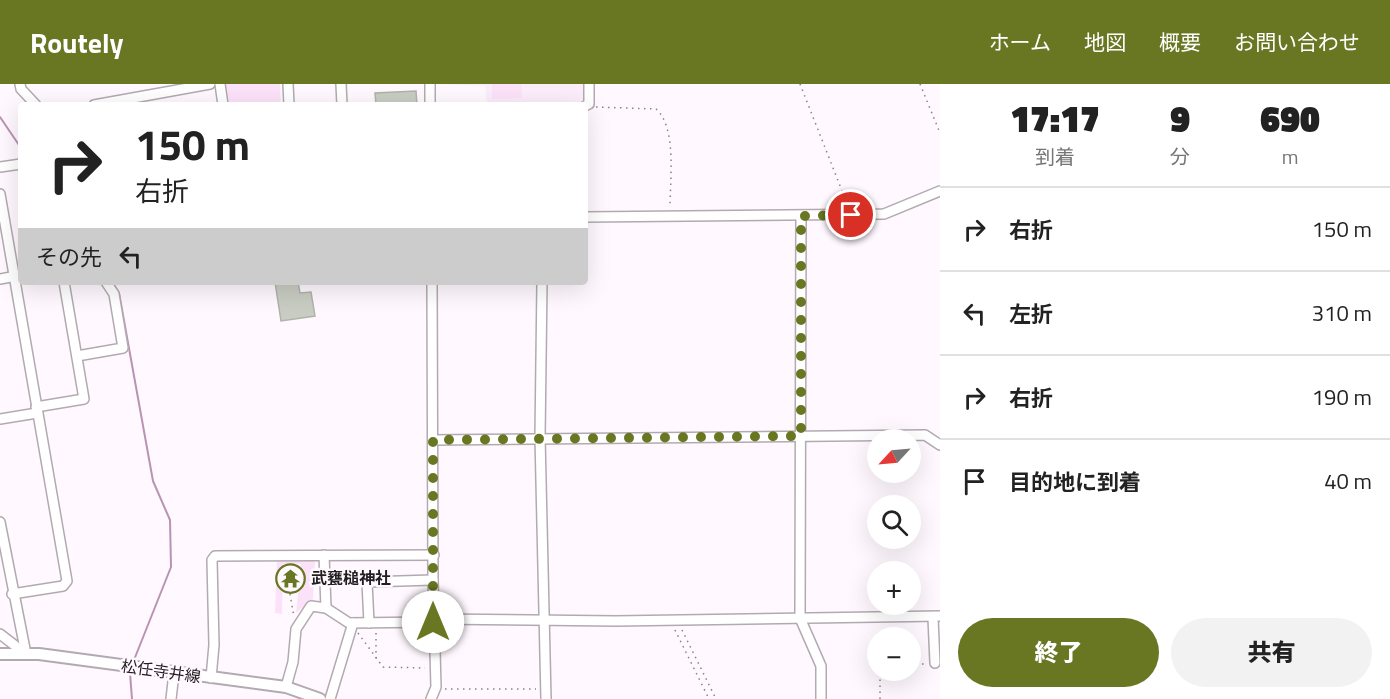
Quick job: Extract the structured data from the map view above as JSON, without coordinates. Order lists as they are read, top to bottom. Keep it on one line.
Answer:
{"streets":{"main road":["松任寺井線"]},"places":{"temple":["武甕槌神社"]},"north":"bottom left","page":{"header":"Routely","nav":["ホーム","地図","概要","お問い合わせ"],"eta":["17:17","到着","9","分","690","m"],"turn":["150 m","右折"],"list":[{"name":"右折","value":"150 m"},{"name":"左折","value":"310 m"},{"name":"右折","value":"190 m"},{"name":"目的地に到着","value":"40 m"}],"then":"その先","map_buttons":["+","−"],"buttons":["終了","共有"]}}
